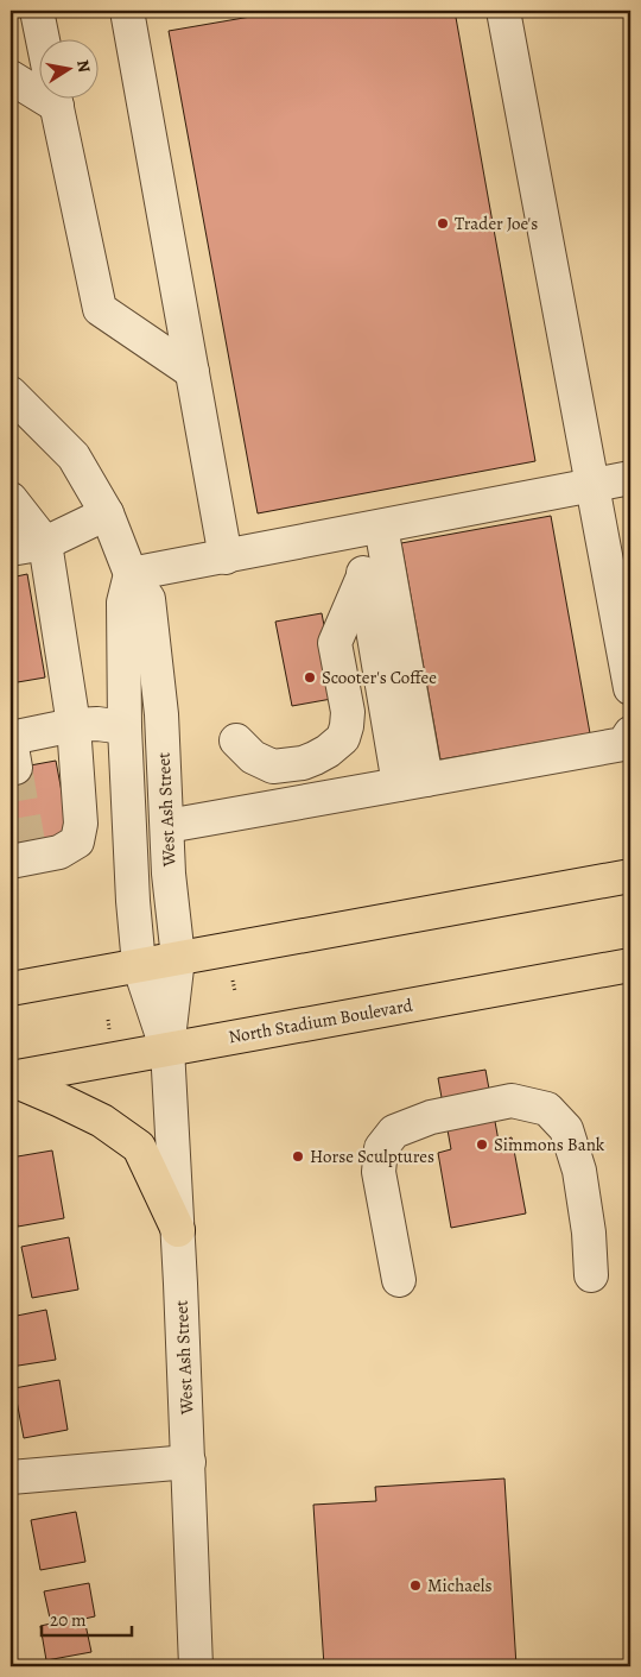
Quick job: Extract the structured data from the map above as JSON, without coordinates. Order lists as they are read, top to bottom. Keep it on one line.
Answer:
{"streets":{"main road":["North Stadium Boulevard"],"street":["West Ash Street"]},"crossings":[["West Ash Street","North Stadium Boulevard"]],"places":["Trader Joe's","Scooter's Coffee","Simmons Bank","Horse Sculptures","Michaels"],"scale_bar":"20 m","north":"right"}
